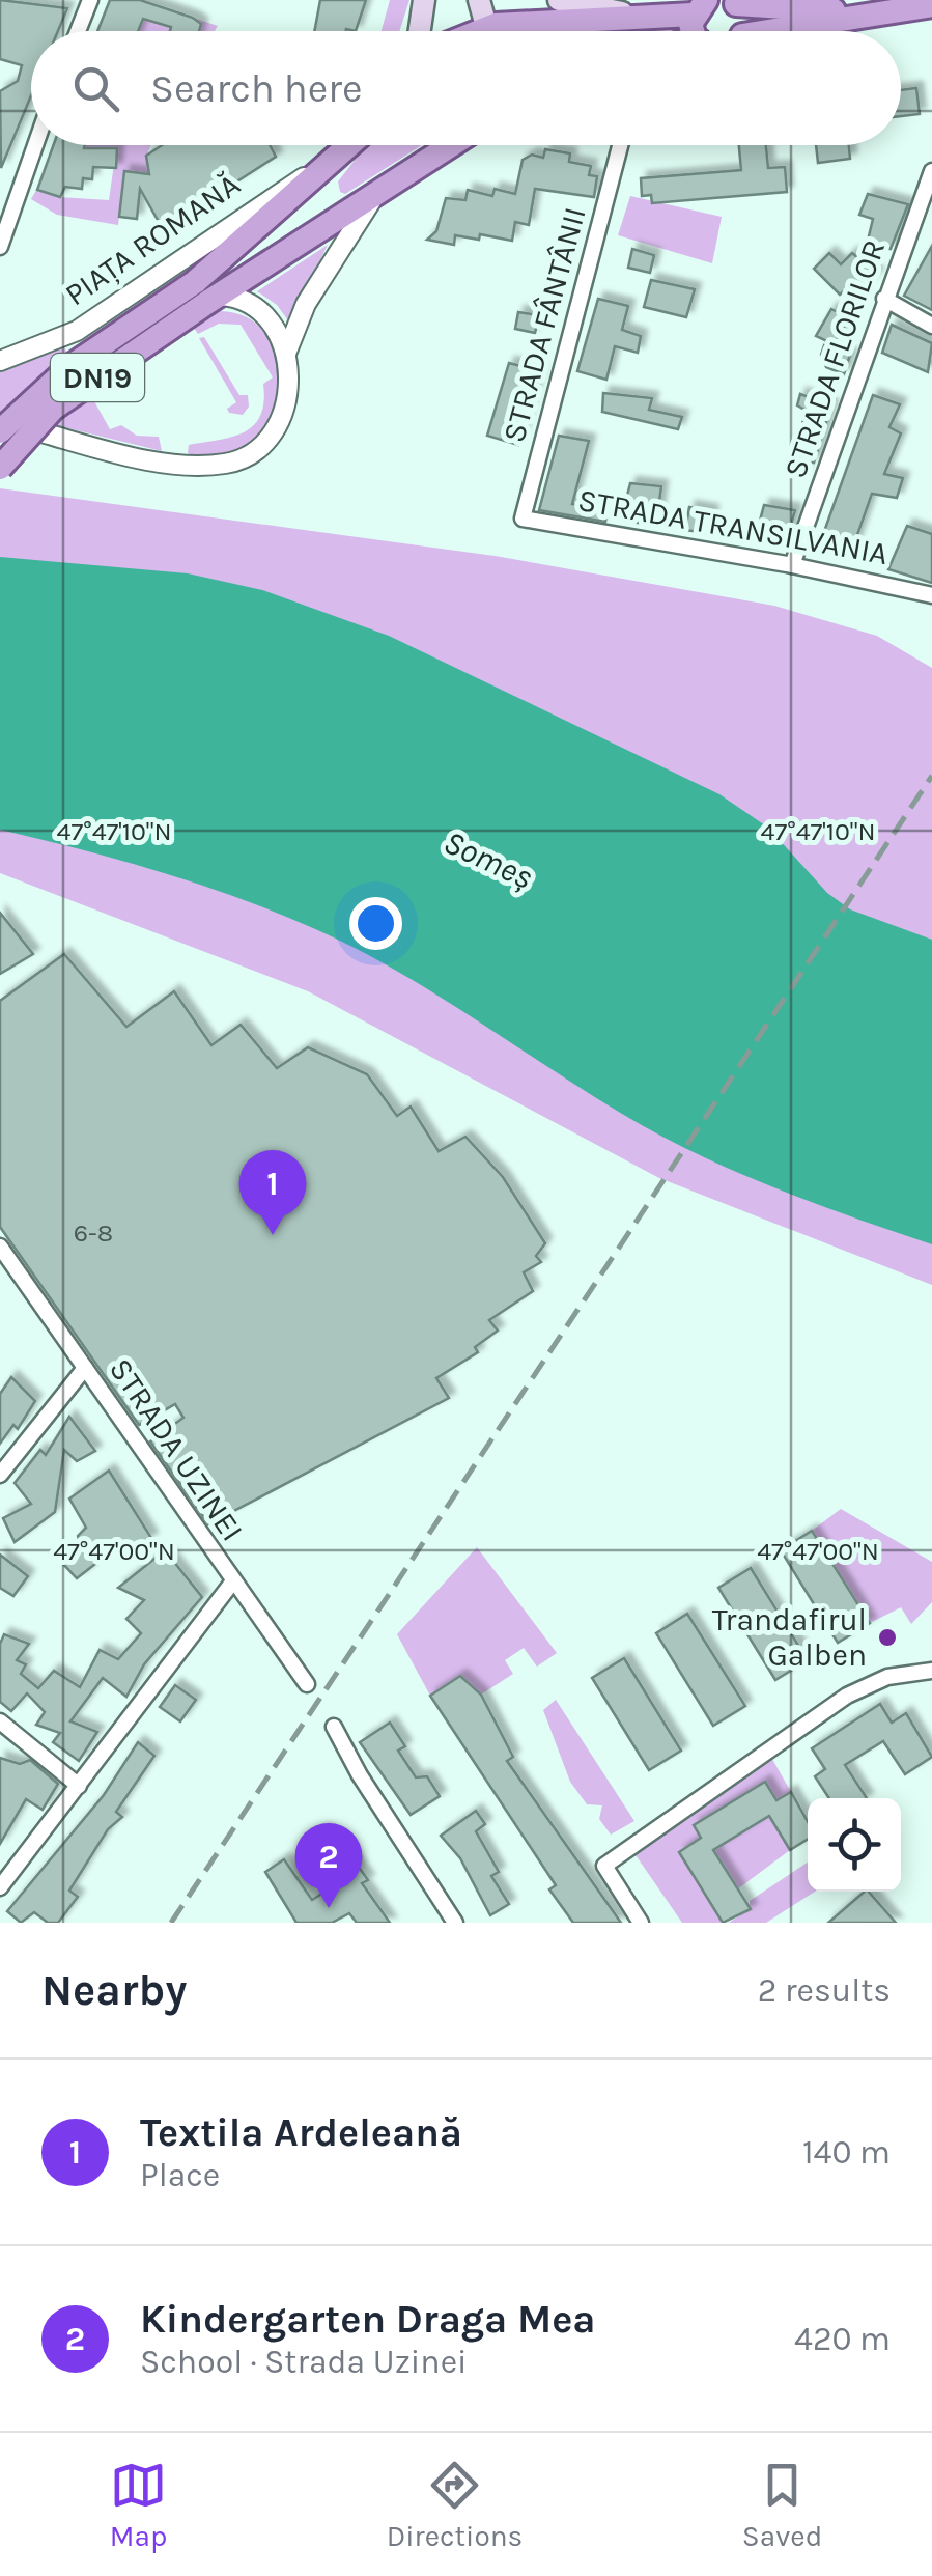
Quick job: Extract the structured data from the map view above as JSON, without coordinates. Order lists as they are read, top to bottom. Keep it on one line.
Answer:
{"streets":{"main road":["PIAȚA ROMANĂ","DN19"],"street":["STRADA FÂNTÂNII","STRADA FLORILOR","STRADA TRANSILVANIA","STRADA UZINEI"]},"crossings":[["PIAȚA ROMANĂ","DN19"],["STRADA FÂNTÂNII","STRADA TRANSILVANIA"],["STRADA FLORILOR","STRADA TRANSILVANIA"]],"water":["Someș"],"places":["Trandafirul Galben"],"house_numbers":["6-8"],"page":{"search":"Search here","pins":["1","2"],"heading":["Nearby","2 results"],"list":[{"mark":"1","name":"Textila Ardeleană","note":"Place","value":"140 m"},{"mark":"2","name":"Kindergarten Draga Mea","note":"School · Strada Uzinei","value":"420 m"}],"nav":["Map","Directions","Saved"]},"coordinates":["47°47'10\"N","47°47'00\"N"]}
